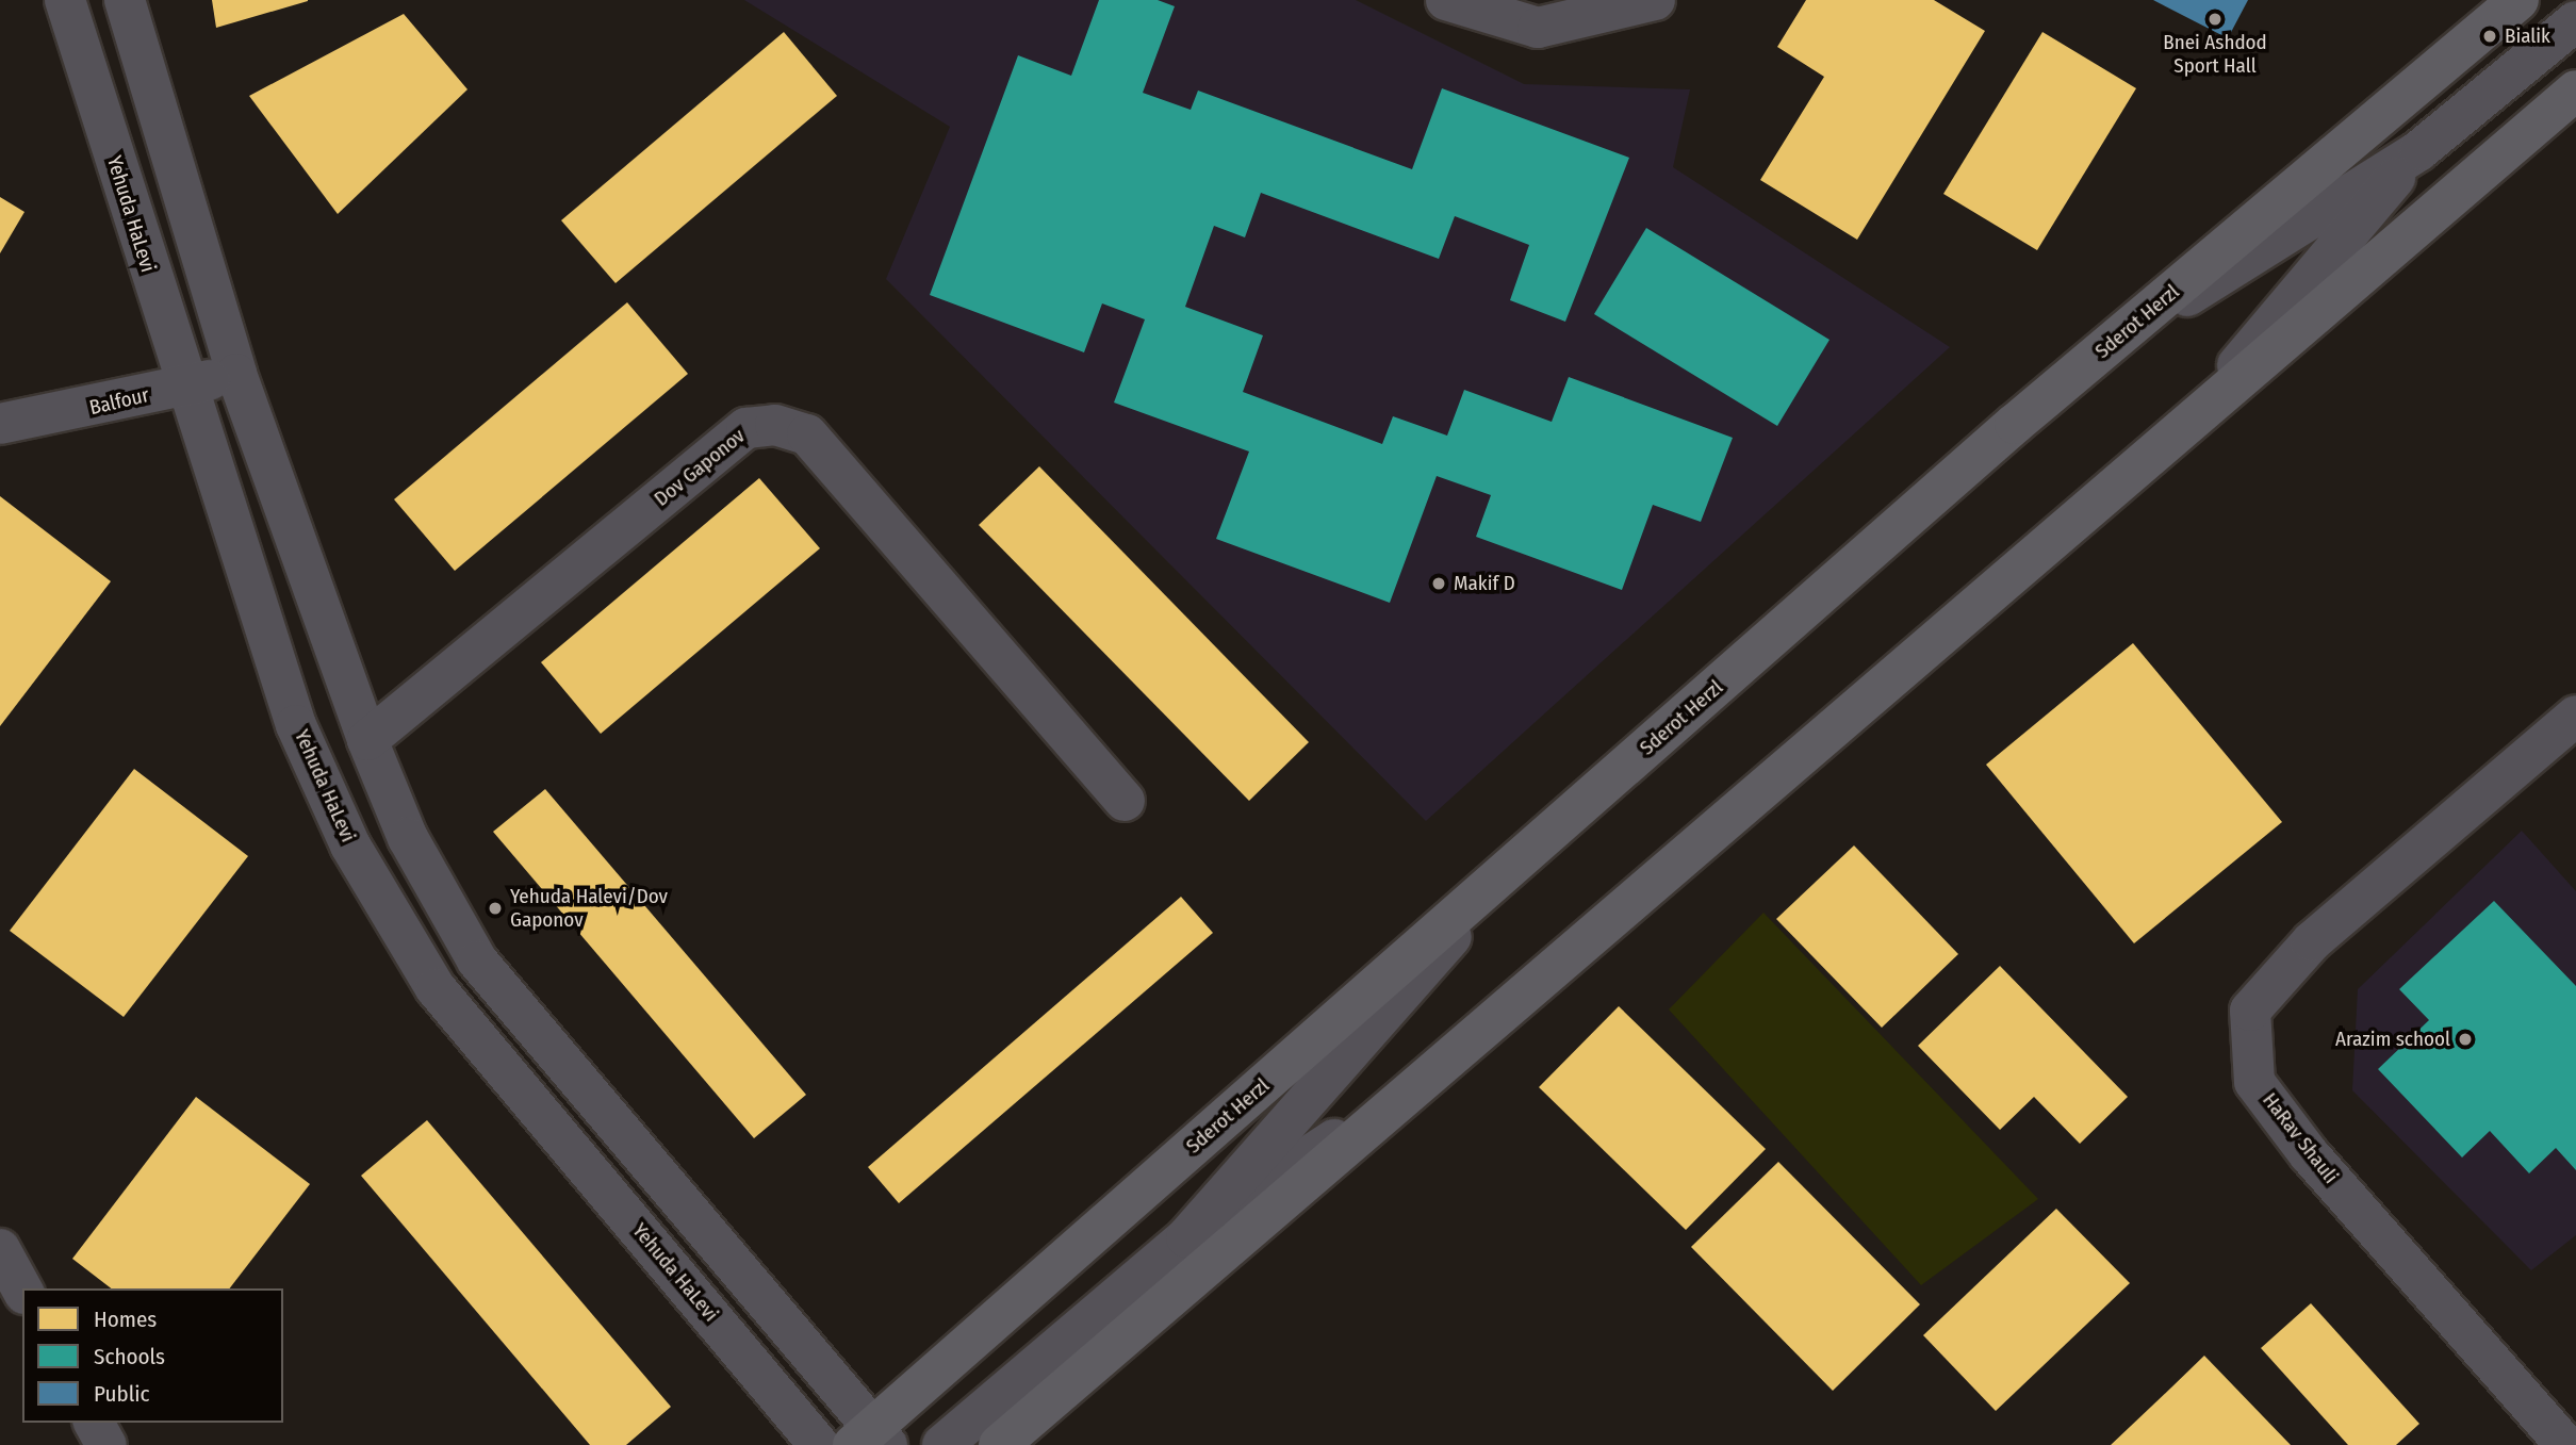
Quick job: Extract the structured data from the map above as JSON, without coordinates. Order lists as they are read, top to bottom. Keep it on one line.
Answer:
{"streets":{"main road":["Sderot Herzl"],"street":["Yehuda HaLevi","Balfour","Dov Gaponov","HaRav Shauli"]},"crossings":[["Yehuda HaLevi","Balfour"]],"places":["Bnei Ashdod Sport Hall","Bialik","Makif D","Yehuda Halevi/Dov Gaponov","Arazim school"],"legend":["Homes","Schools","Public"]}
